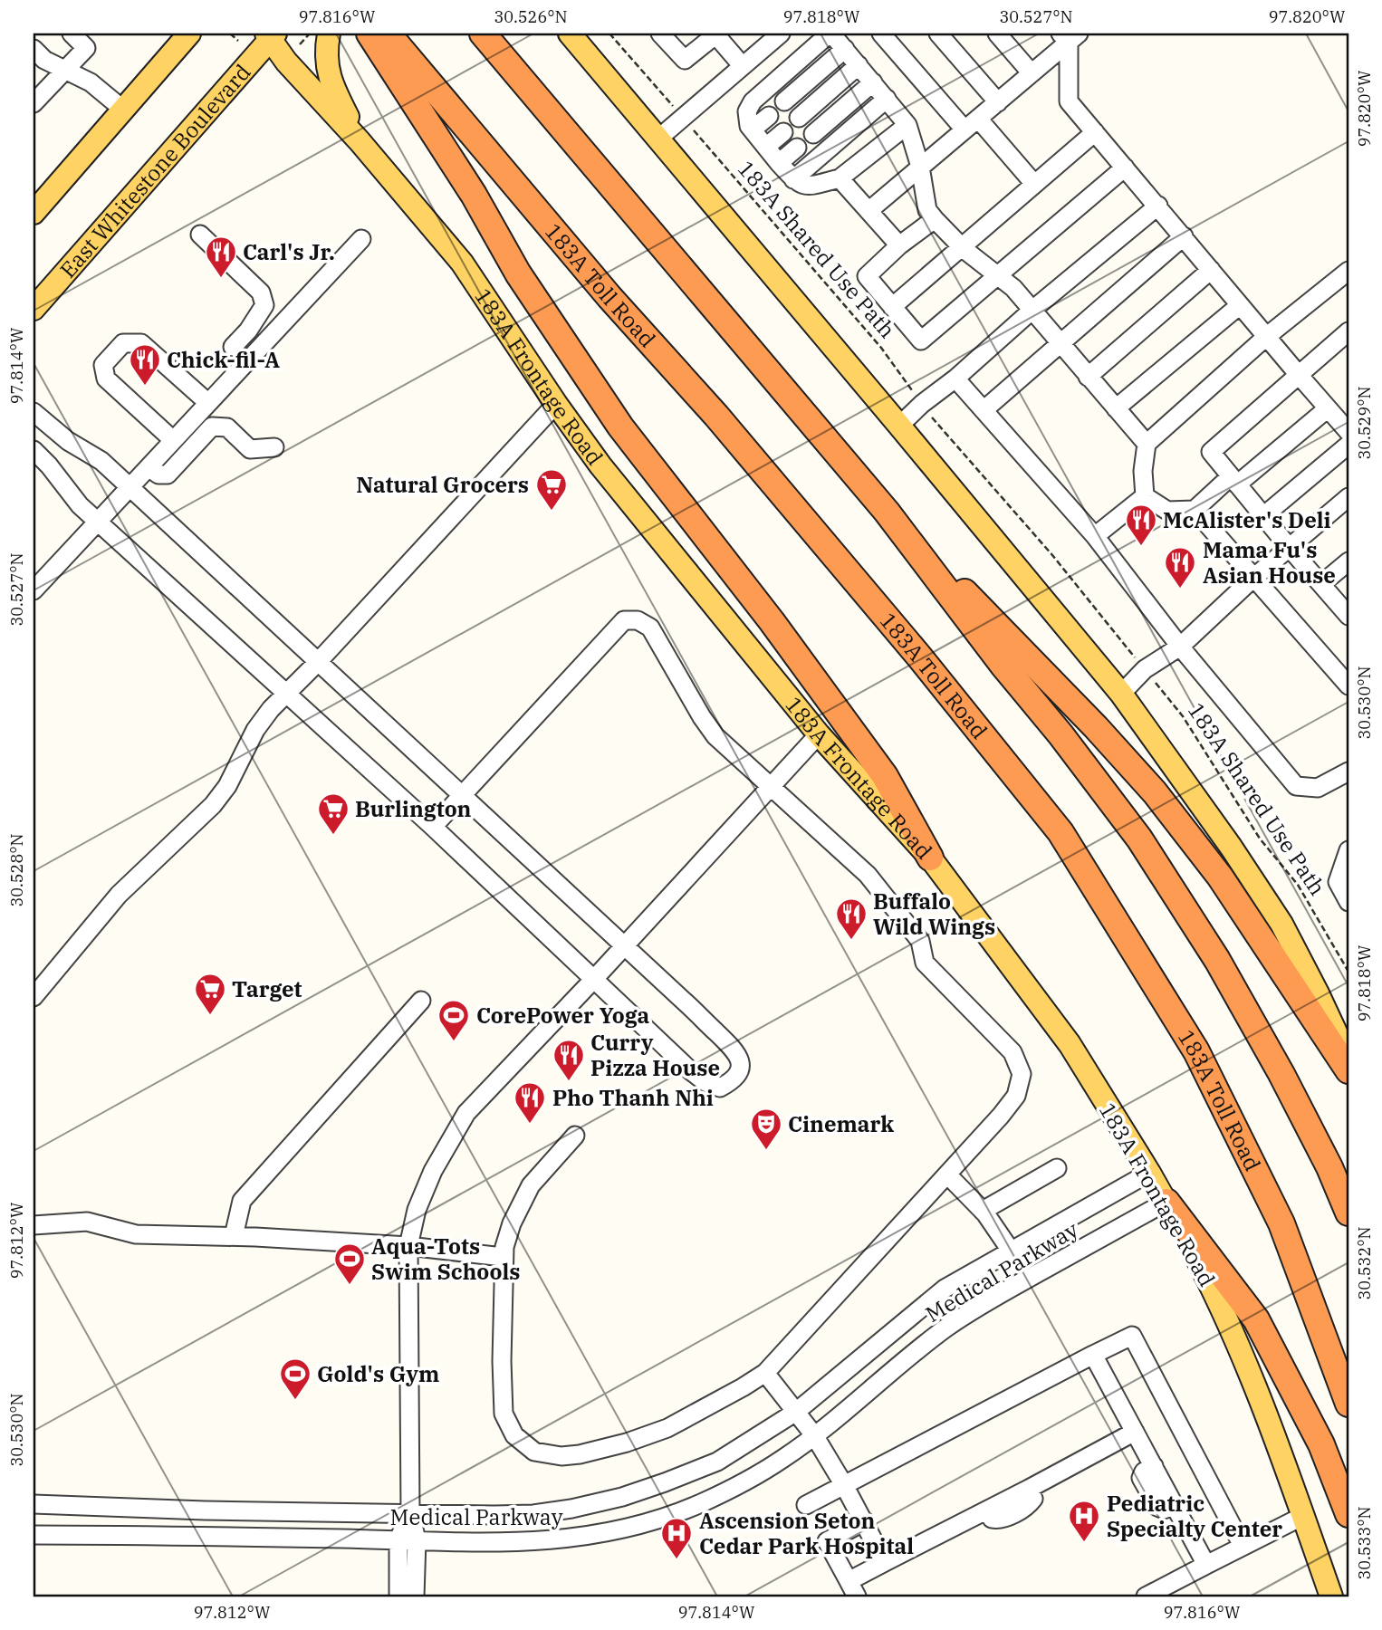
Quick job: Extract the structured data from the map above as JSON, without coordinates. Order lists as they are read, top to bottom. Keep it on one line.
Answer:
{"streets":{"highway":["183A Toll Road"],"main road":["East Whitestone Boulevard","183A Frontage Road"],"street":["Medical Parkway"],"path":["183A Shared Use Path"]},"crossings":[["East Whitestone Boulevard","183A Frontage Road"],["183A Frontage Road","Medical Parkway"]],"places":{"restaurant":["Carl's Jr.","Chick-fil-A","McAlister's Deli","Mama Fu's Asian House","Buffalo Wild Wings","Curry Pizza House","Pho Thanh Nhi"],"supermarket":["Natural Grocers","Burlington","Target"],"sports":["CorePower Yoga","Aqua-Tots Swim Schools","Gold's Gym"],"theatre":["Cinemark"],"hospital":["Pediatric Specialty Center","Ascension Seton Cedar Park Hospital"]},"coordinates":["97.816°W","30.526°N","97.818°W","30.527°N","97.820°W","97.814°W","30.529°N","30.530°N","30.528°N","97.812°W","30.532°N","30.533°N"]}
